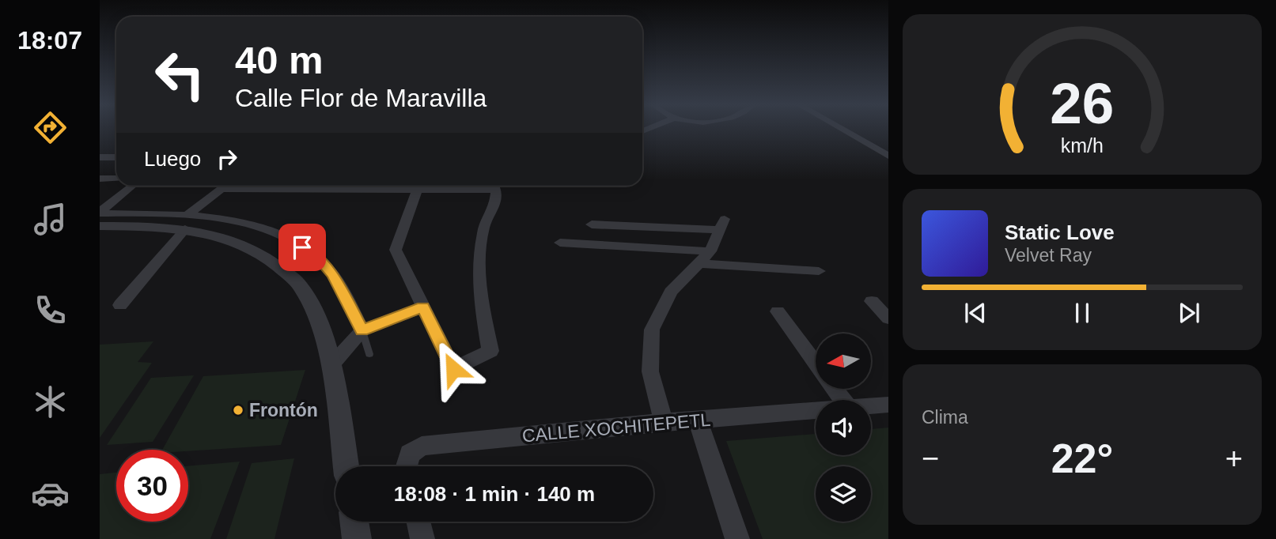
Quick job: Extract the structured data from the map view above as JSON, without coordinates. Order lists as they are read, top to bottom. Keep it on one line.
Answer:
{"streets":{"street":["CALLE XOCHITEPETL"]},"places":["Frontón"],"north":"left","page":{"tabs":"18:07","turn":["40 m","Calle Flor de Maravilla"],"then":"Luego","song":["Static Love","Velvet Ray"],"tile":"Clima","heat":["−","22°","+"],"limit":"30","trip":"18:08 · 1 min · 140 m","gauge":["26","km/h"]}}
